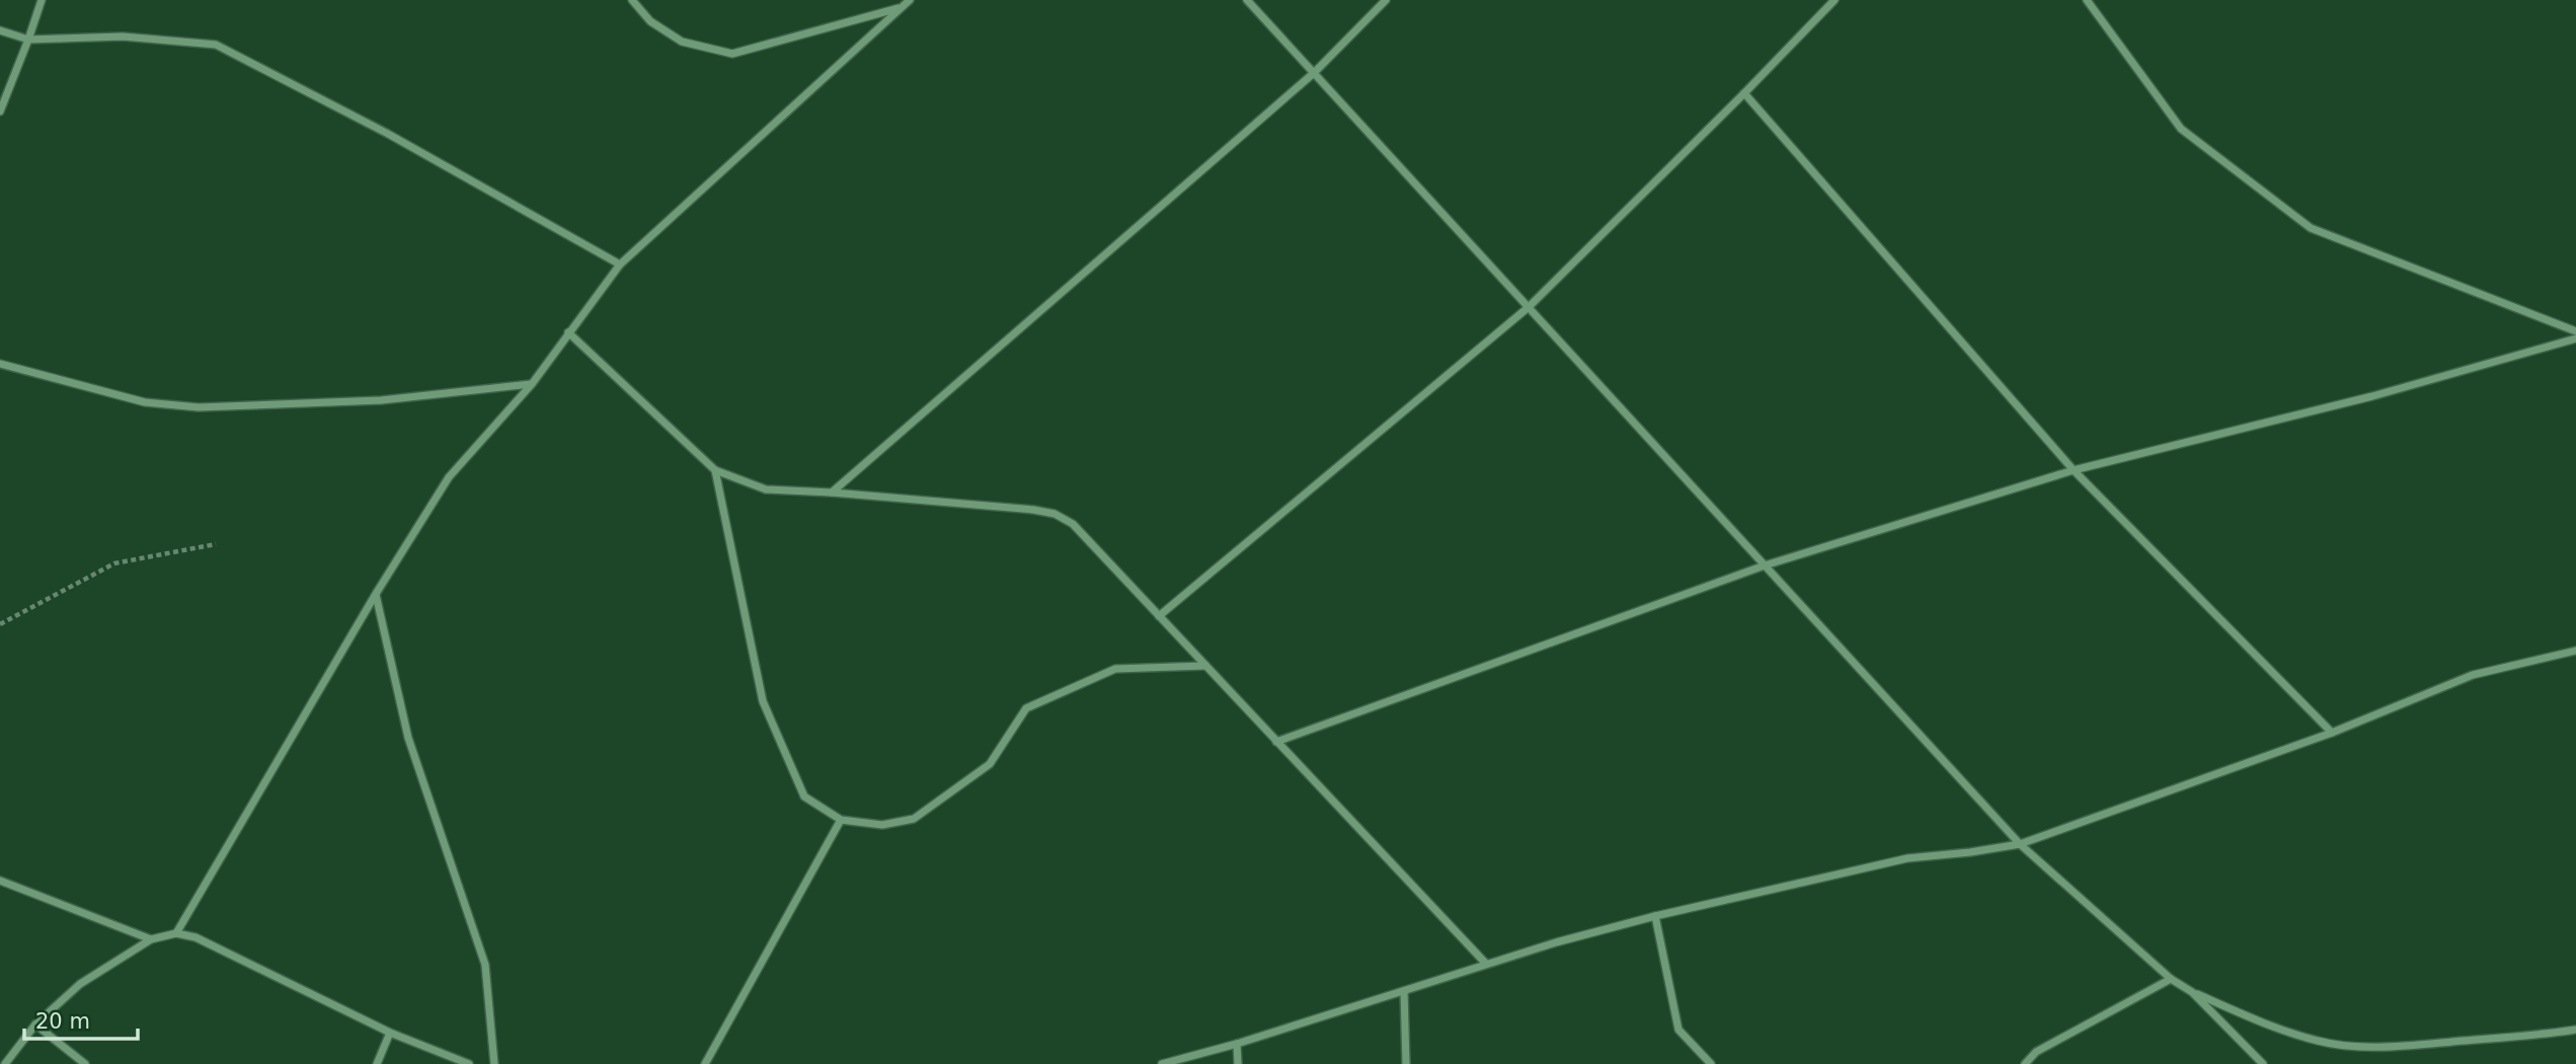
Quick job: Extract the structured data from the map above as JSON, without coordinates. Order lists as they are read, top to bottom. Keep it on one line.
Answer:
{"scale_bar":"20 m"}
